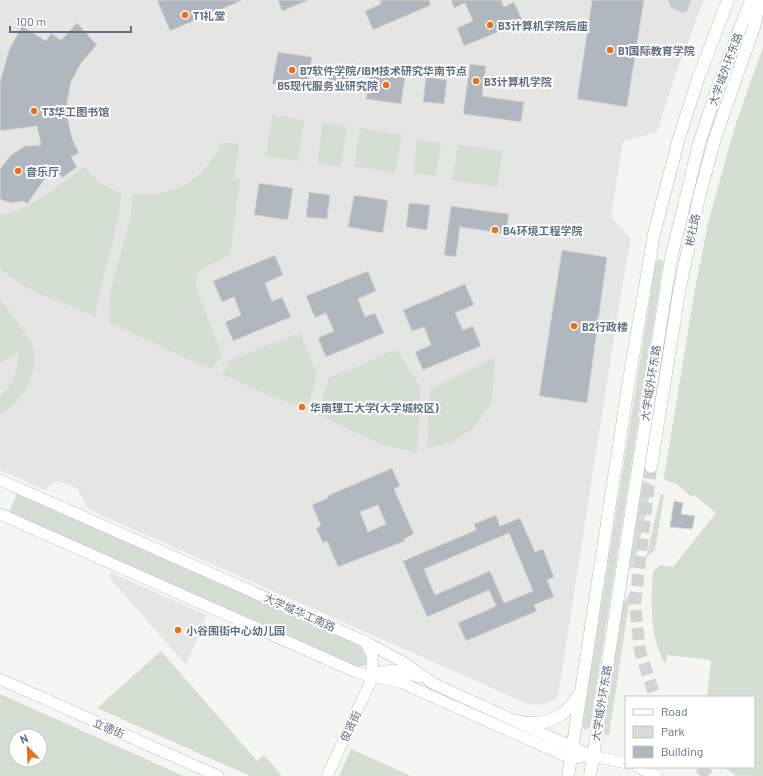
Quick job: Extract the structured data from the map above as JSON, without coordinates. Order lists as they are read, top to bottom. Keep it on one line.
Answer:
{"streets":{"main road":["大学城外环东路","彬社路","大学城华工南路","俊贤街","立德街"]},"crossings":[["大学城外环东路","大学城华工南路"],["大学城华工南路","俊贤街"]],"places":["T1礼堂","B3计算机学院后座","B1国际教育学院","B7软件学院/IBM技术研究华南节点","B3计算机学院","B5现代服务业研究院","T3华工图书馆","音乐厅","B4环境工程学院","B2行政楼","华南理工大学(大学城校区)","小谷围街中心幼儿园"],"legend":["Road","Park","Building"],"scale_bar":"100 m","north":"top left"}
